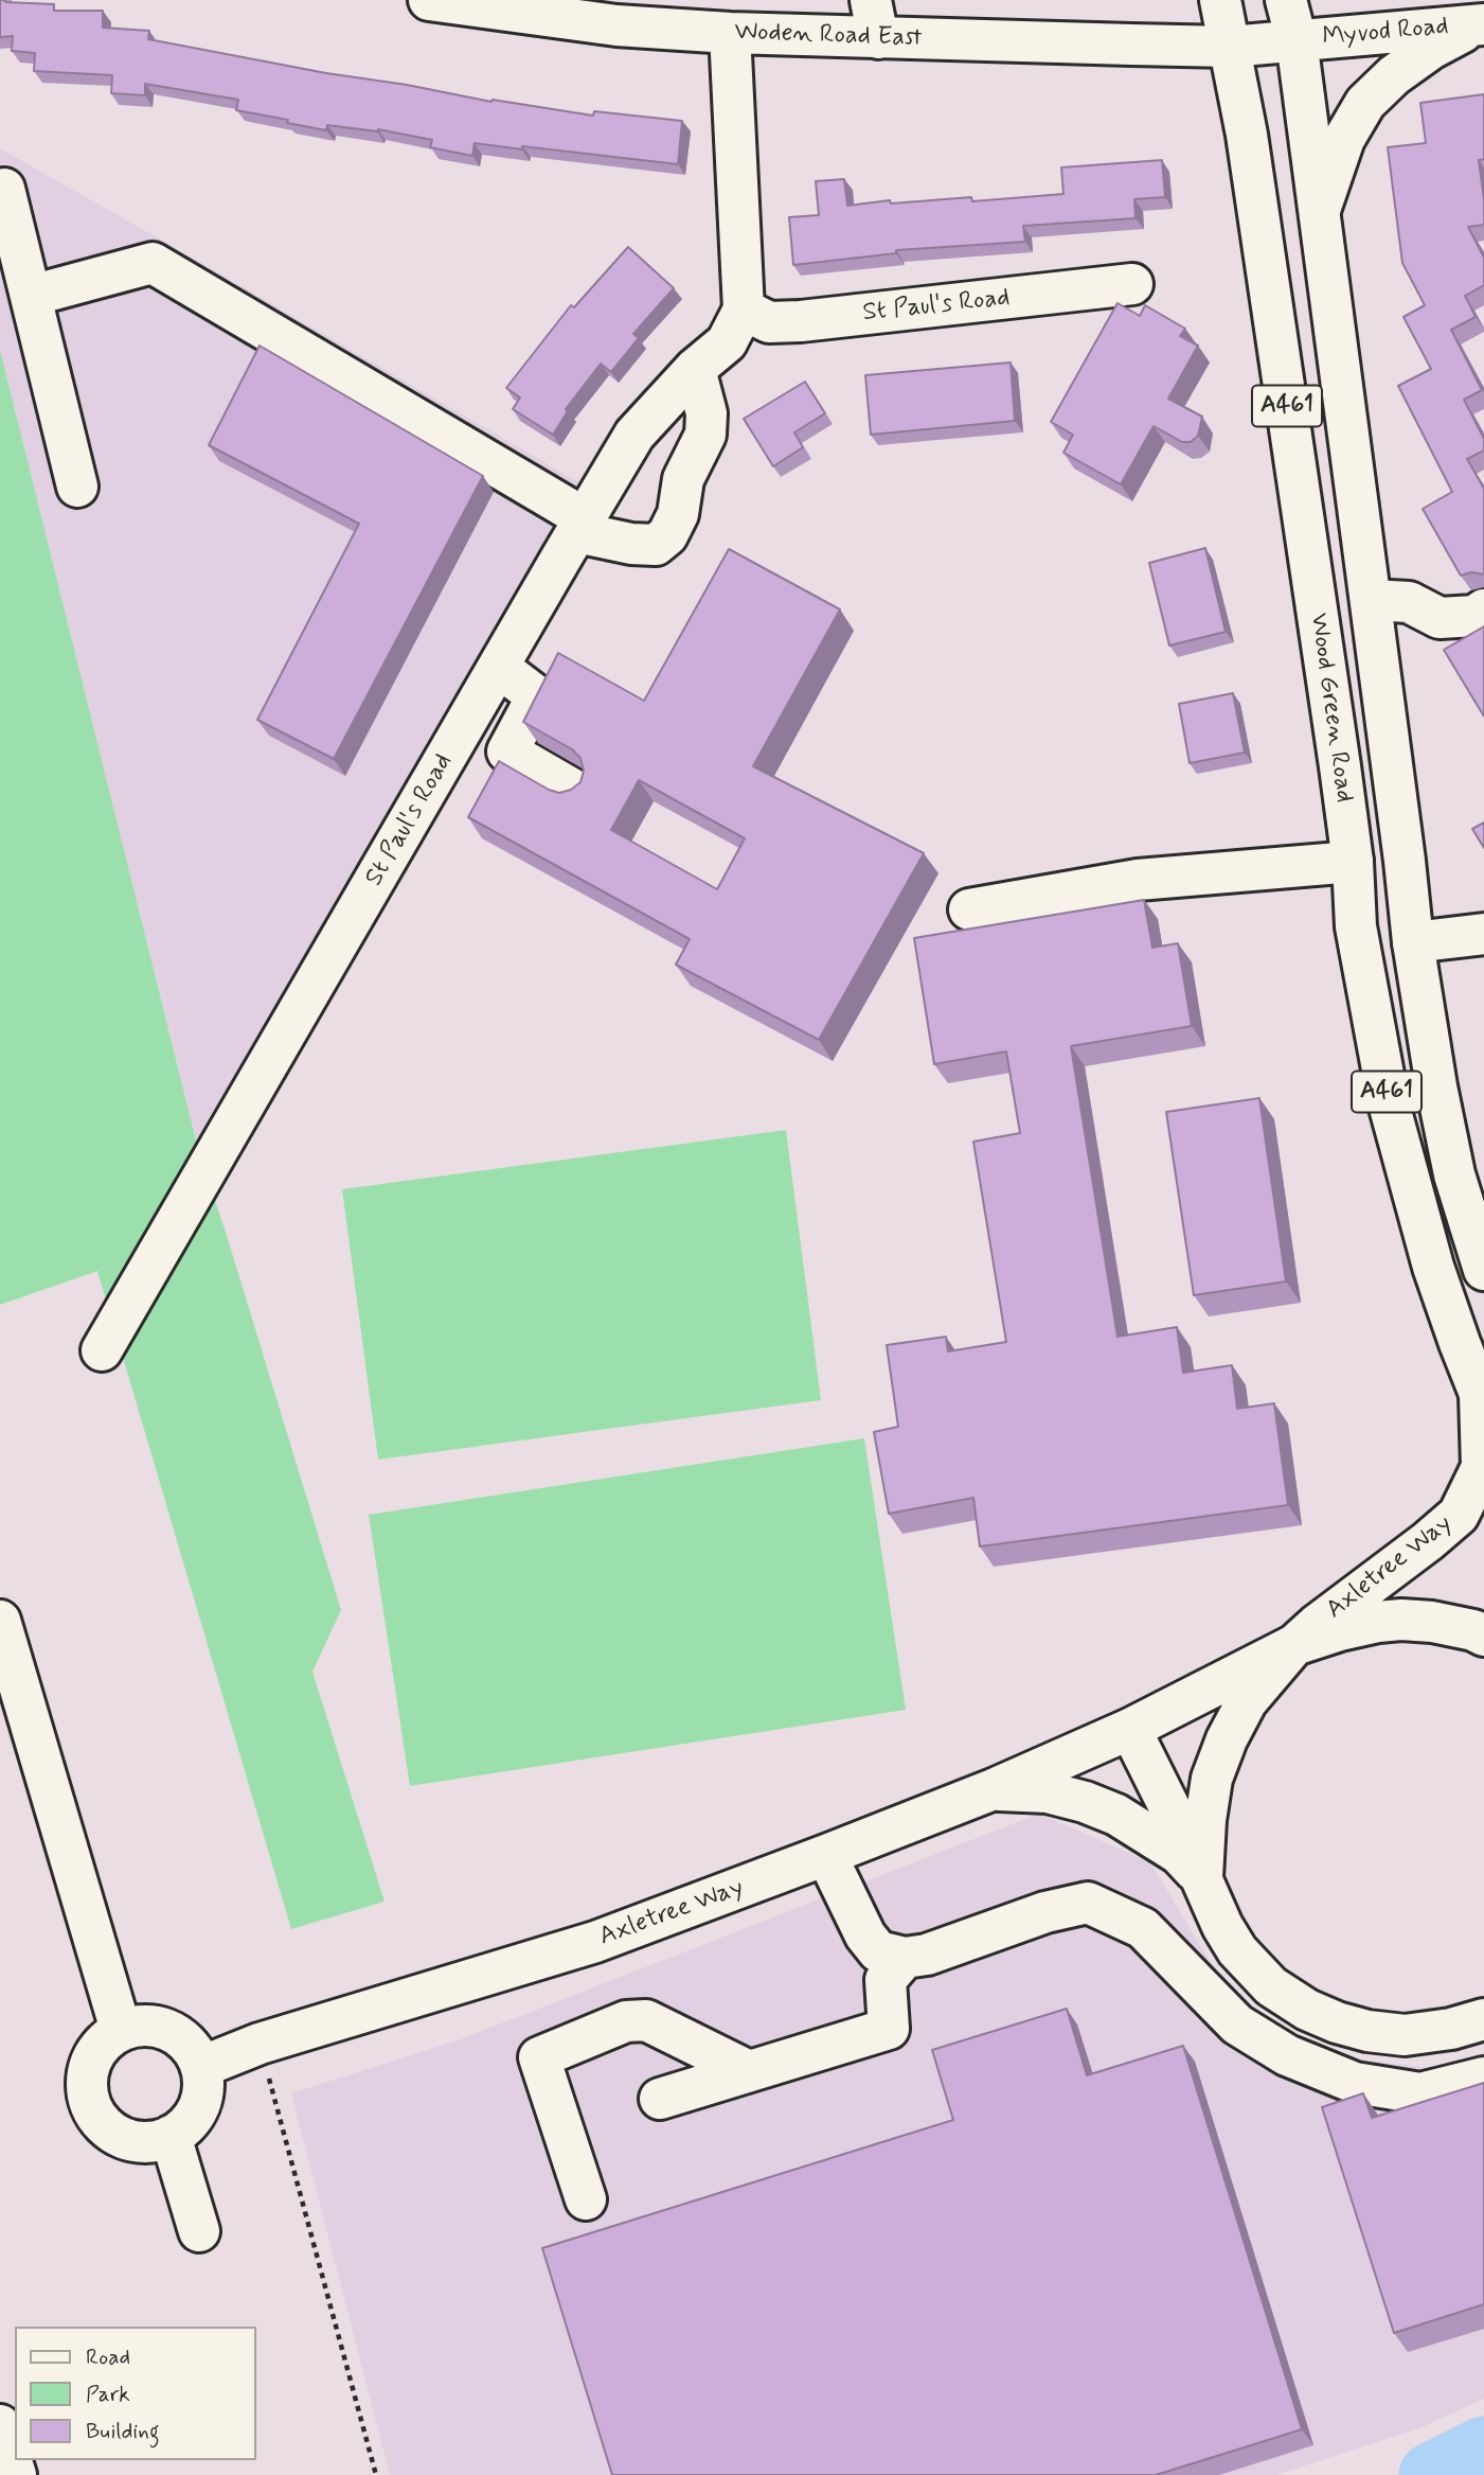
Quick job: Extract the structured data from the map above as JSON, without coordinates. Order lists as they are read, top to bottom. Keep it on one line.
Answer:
{"streets":{"main road":["Myvod Road","Woden Road East","St Paul's Road","A461","Wood Green Road","Axletree Way"]},"crossings":[["Myvod Road","Woden Road East"],["Myvod Road","Wood Green Road"],["Woden Road East","Wood Green Road"],["Wood Green Road","Axletree Way"]],"legend":["Road","Park","Building"]}
